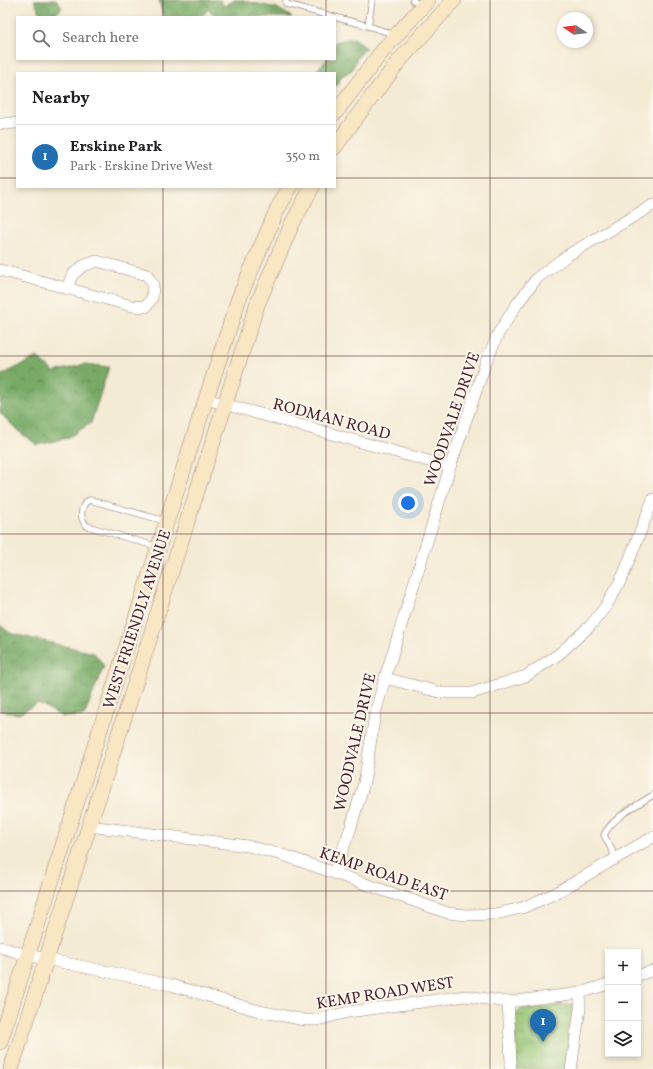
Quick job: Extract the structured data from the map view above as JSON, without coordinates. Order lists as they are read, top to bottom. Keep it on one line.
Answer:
{"streets":{"main road":["WEST FRIENDLY AVENUE"],"street":["RODMAN ROAD","WOODVALE DRIVE","KEMP ROAD EAST","KEMP ROAD WEST"]},"crossings":[["RODMAN ROAD","WOODVALE DRIVE"],["RODMAN ROAD","WEST FRIENDLY AVENUE"],["WOODVALE DRIVE","KEMP ROAD EAST"],["WEST FRIENDLY AVENUE","KEMP ROAD EAST"],["WEST FRIENDLY AVENUE","KEMP ROAD WEST"]],"north":"left","page":{"search":"Search here","heading":"Nearby","list":[{"mark":"1","name":"Erskine Park","note":"Park · Erskine Drive West","value":"350 m"}],"map_buttons":["+","−"],"pins":"1"}}
